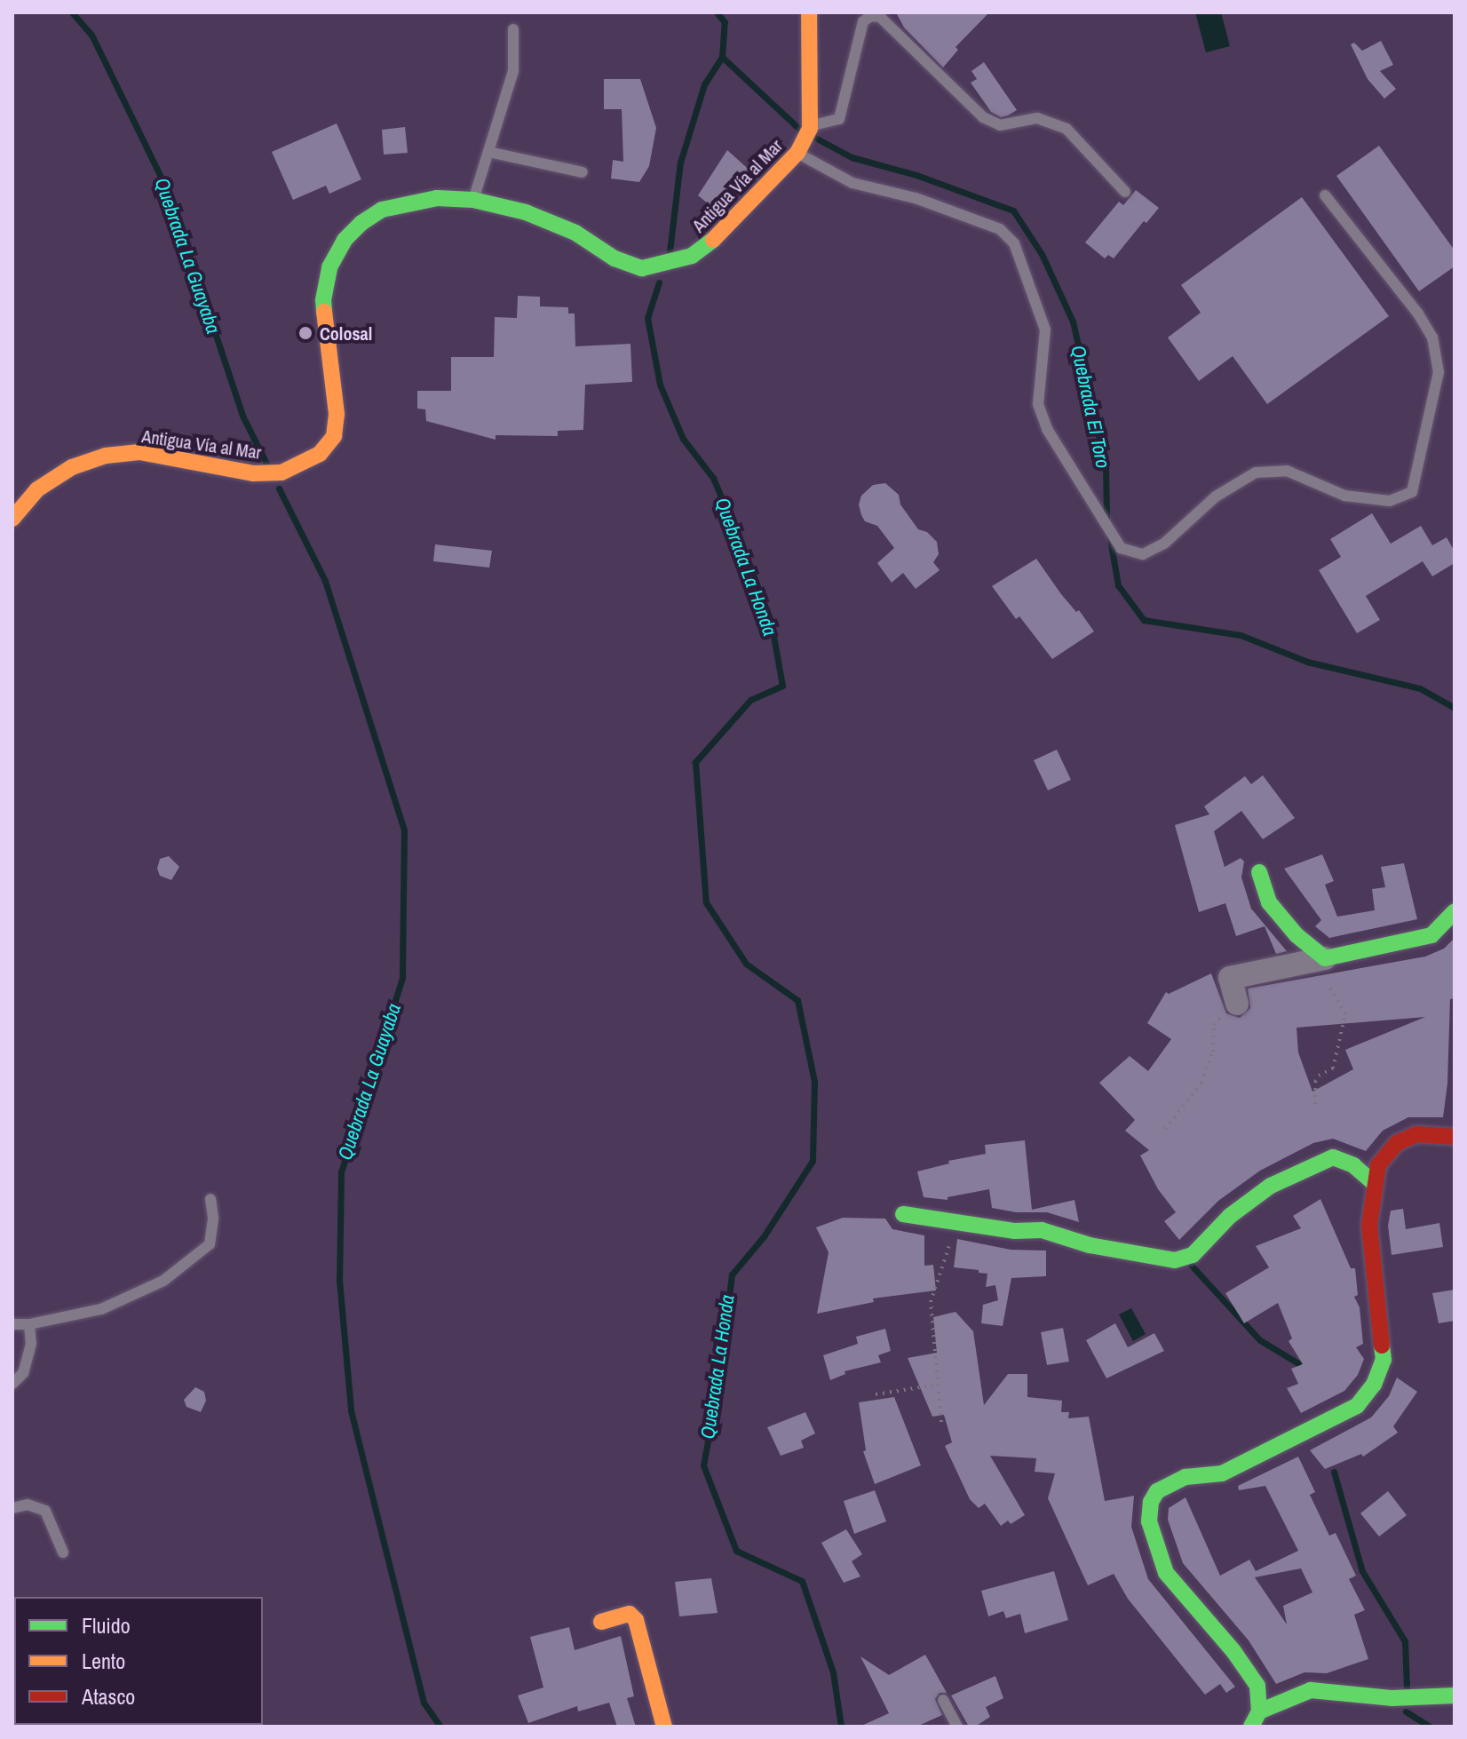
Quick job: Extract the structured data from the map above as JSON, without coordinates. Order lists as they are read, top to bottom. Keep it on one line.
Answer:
{"streets":{"street":["Antigua Vía al Mar"]},"water":["Quebrada La Guayaba","Quebrada El Toro","Quebrada La Honda"],"places":["Colosal"],"legend":["Fluido","Lento","Atasco"]}
